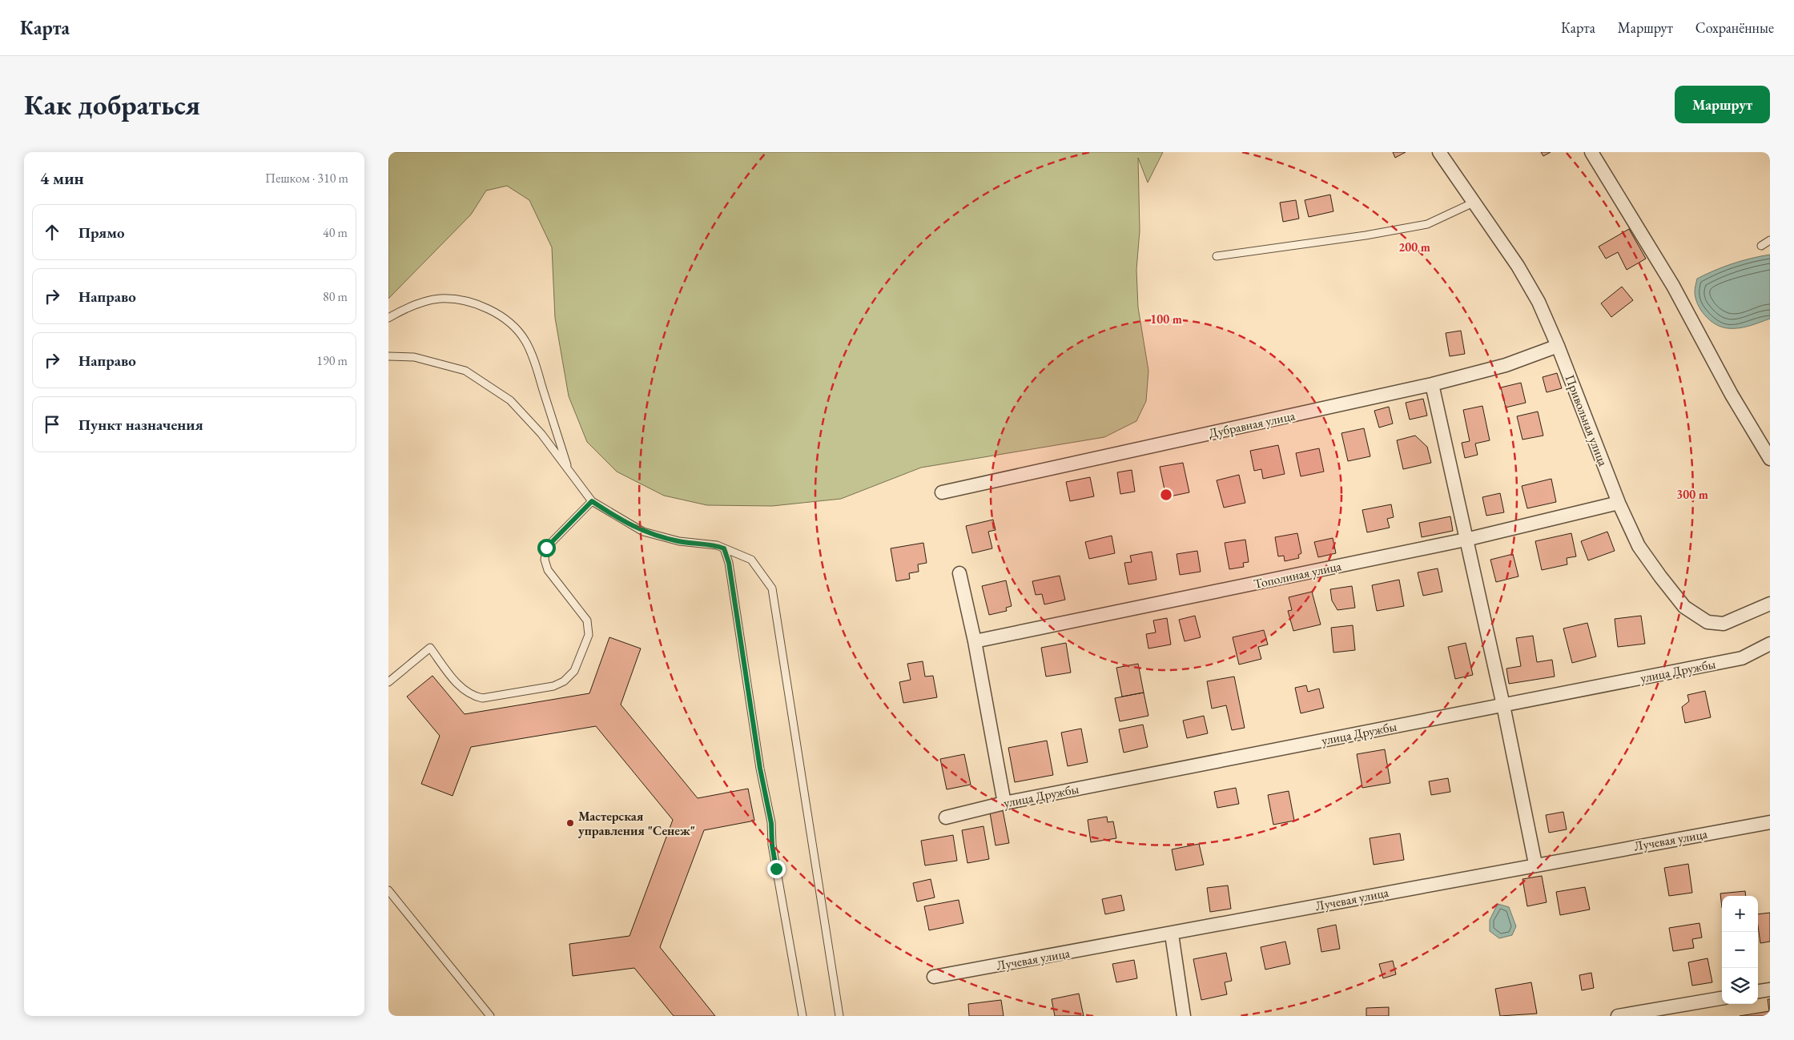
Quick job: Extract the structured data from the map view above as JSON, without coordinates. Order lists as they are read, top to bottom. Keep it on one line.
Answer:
{"streets":{"street":["Привольная улица","Дубравная улица","Тополиная улица","улица Дружбы","Лучевая улица"]},"crossings":[["Привольная улица","Дубравная улица"],["Привольная улица","Тополиная улица"]],"places":["Мастерская управления \"Сенеж\""],"page":{"header":"Карта","nav":["Карта","Маршрут","Сохранённые"],"buttons":"Маршрут","title":"Как добраться","heading":["4 мин","Пешком · 310 m"],"list":[["Прямо","40 m"],["Направо","80 m"],["Направо","190 m"],"Пункт назначения"],"map_buttons":["+","−"]},"rings":["200 m","100 m","300 m"]}
